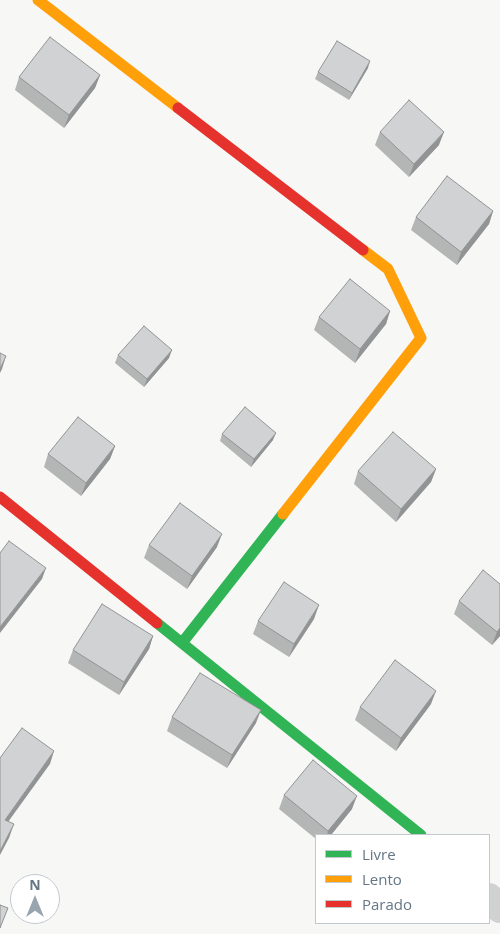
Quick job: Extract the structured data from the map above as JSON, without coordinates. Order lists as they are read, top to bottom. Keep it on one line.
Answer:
{"legend":["Livre","Lento","Parado"],"north":"top"}
